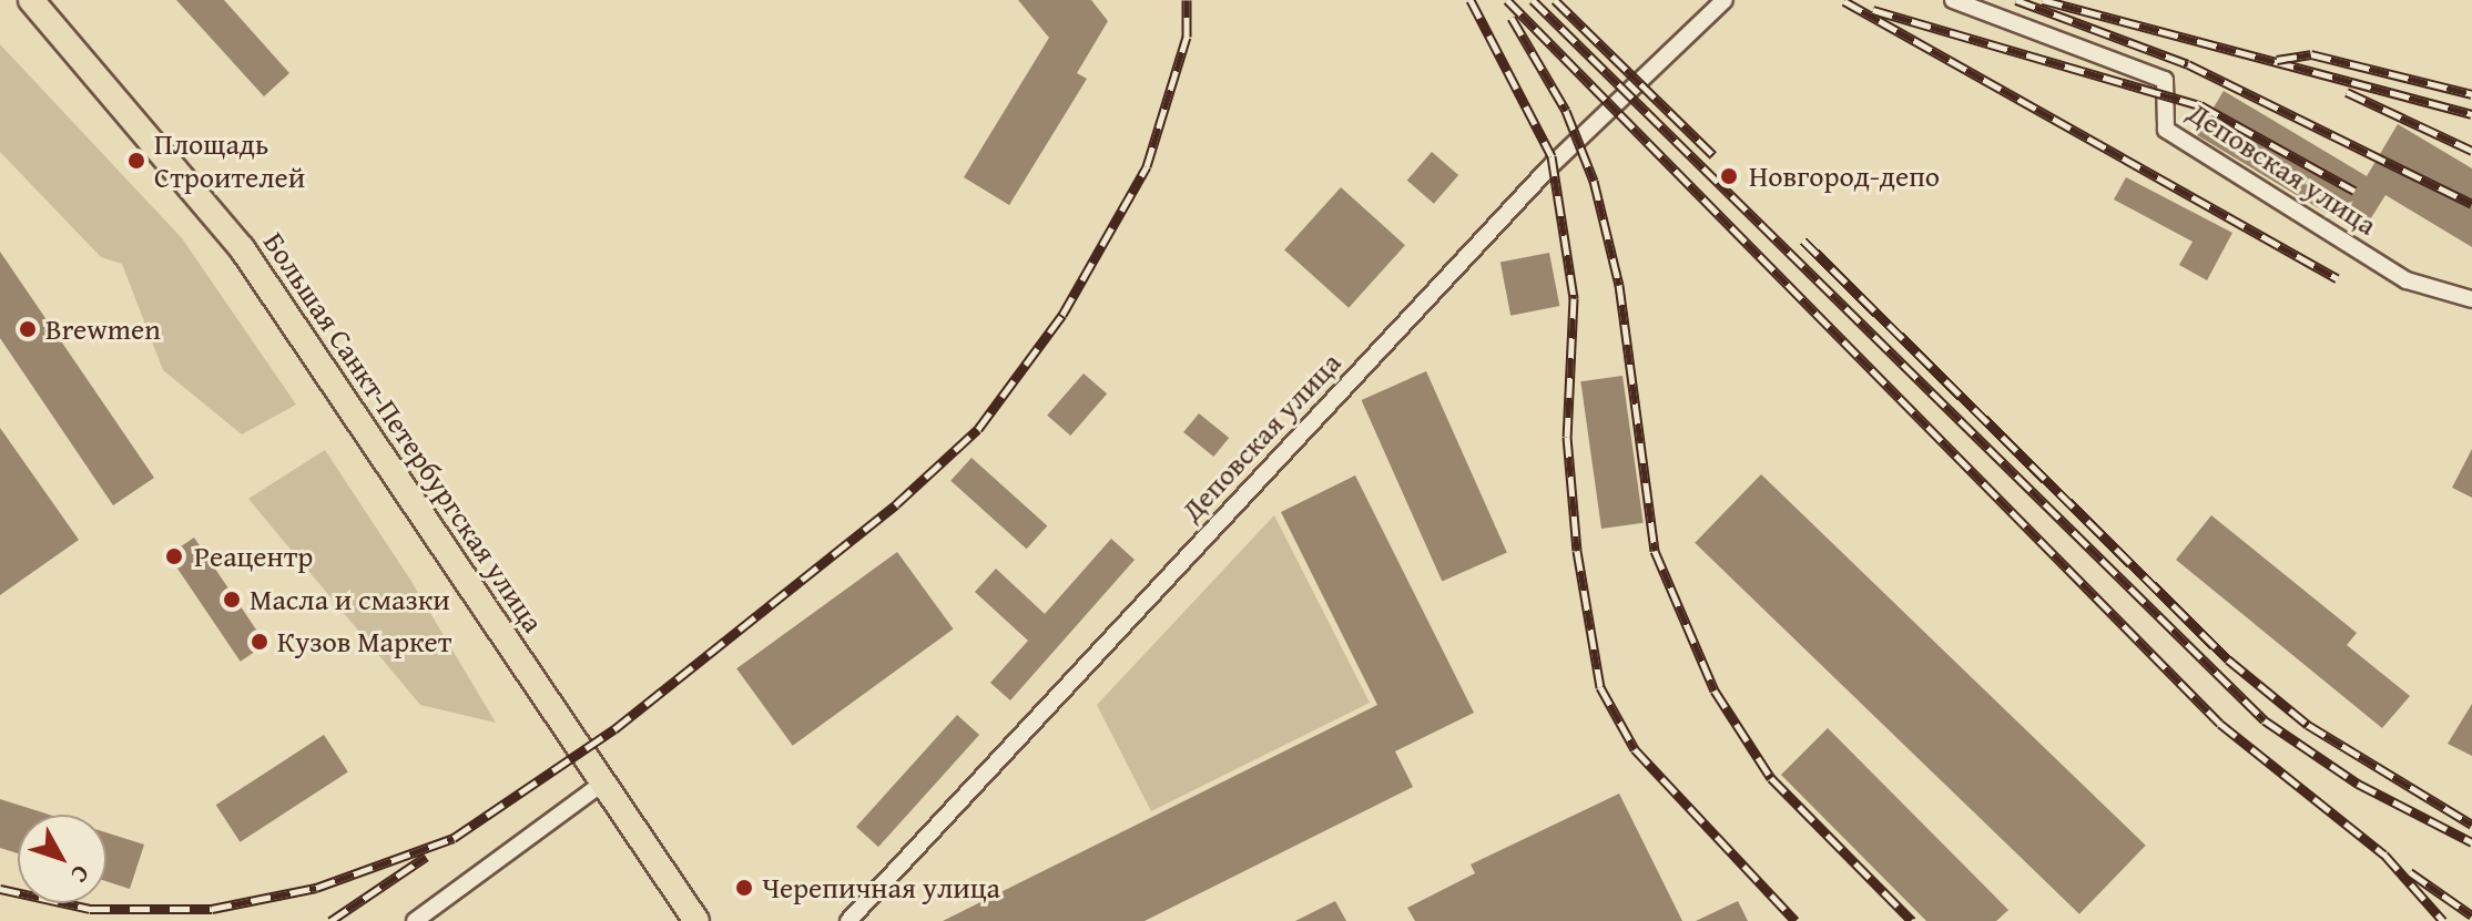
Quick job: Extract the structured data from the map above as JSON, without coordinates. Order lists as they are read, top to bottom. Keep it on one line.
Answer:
{"streets":{"main road":["Большая Санкт-Петербургская улица"],"street":["Деповская улица"]},"places":["Площадь Строителей","Новгород-депо","Brewmen","Реацентр","Масла и смазки","Кузов Маркет","Черепичная улица"],"north":"bottom right"}
